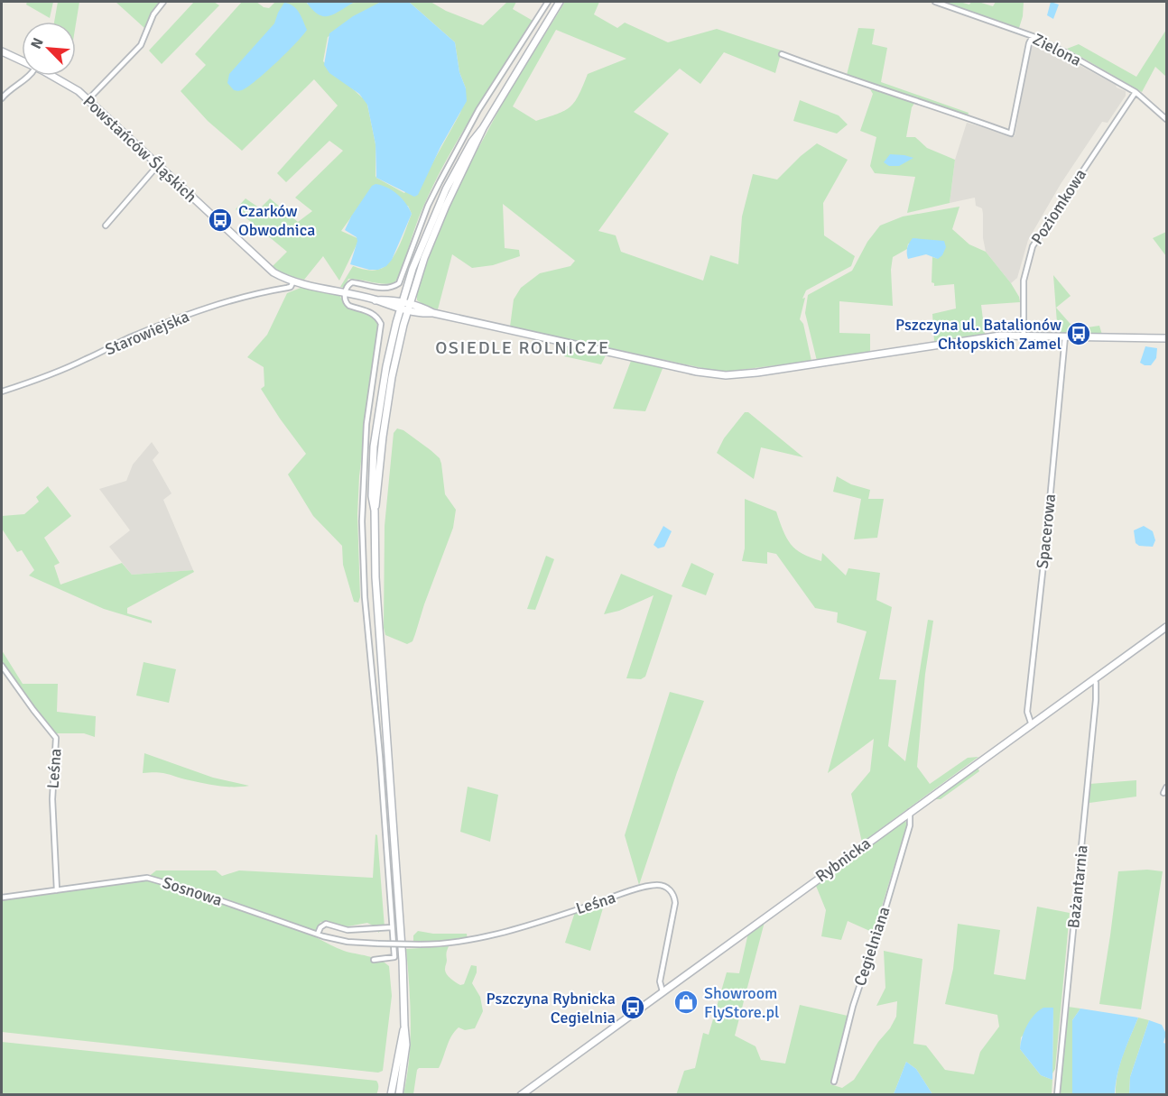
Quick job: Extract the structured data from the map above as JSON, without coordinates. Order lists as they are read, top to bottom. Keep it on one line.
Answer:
{"streets":{"main road":["Powstańców Śląskich","Rybnicka"],"street":["Zielona","Poziomkowa","Starowiejska","Spacerowa","Leśna","Bażantarnia","Sosnowa","Cegielniana"]},"crossings":[["Zielona","Poziomkowa"],["Powstańców Śląskich","Poziomkowa"],["Powstańców Śląskich","Starowiejska"],["Powstańców Śląskich","Spacerowa"],["Spacerowa","Rybnicka"],["Leśna","Rybnicka"],["Leśna","Sosnowa"],["Rybnicka","Bażantarnia"],["Rybnicka","Cegielniana"]],"districts":["OSIEDLE ROLNICZE"],"places":{"bus stop":["Czarków Obwodnica","Pszczyna ul. Batalionów Chłopskich Zamel","Pszczyna Rybnicka Cegielnia"],"shop":["Showroom FlyStore.pl"]},"north":"top left"}
